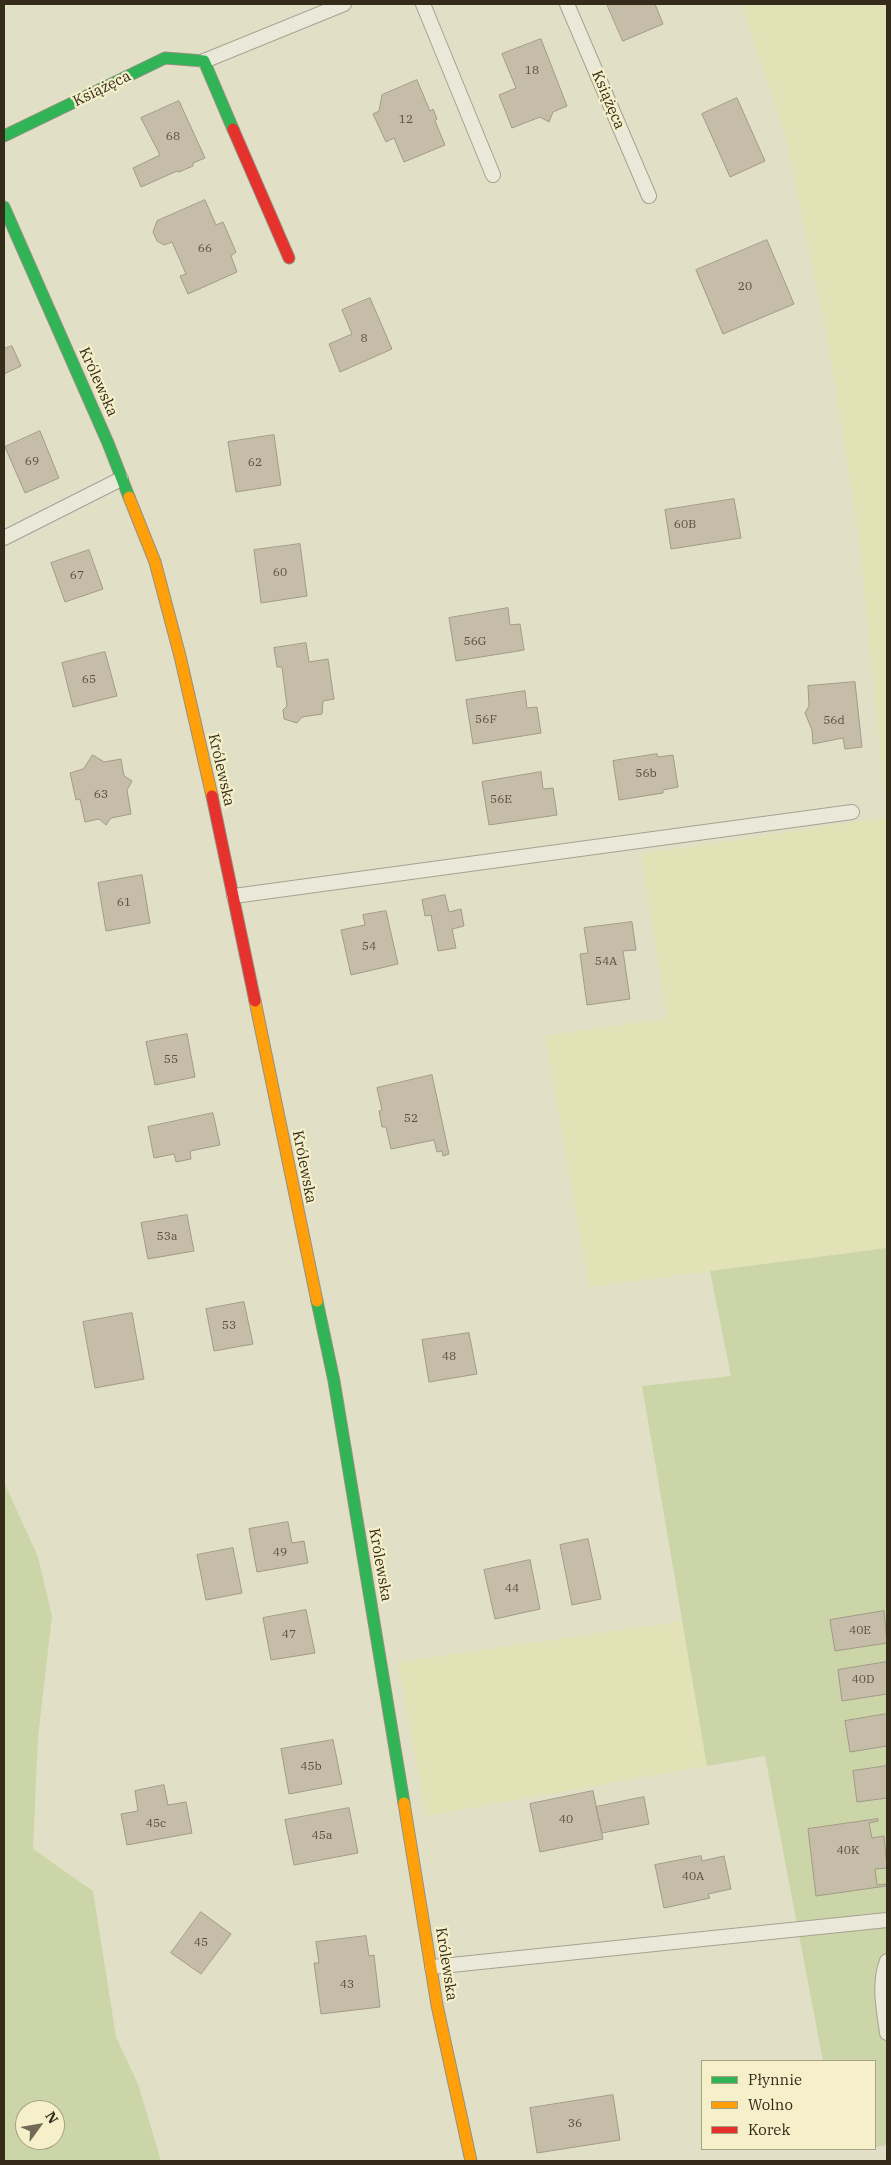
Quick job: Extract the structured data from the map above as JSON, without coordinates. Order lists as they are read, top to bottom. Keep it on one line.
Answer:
{"streets":{"street":["Książęca","Królewska"]},"house_numbers":["18","12","68","66","20","8","69","62","60B","60","67","56G","65","56F","56d","56b","63","56E","61","54","54A","55","52","53a","53","48","49","44","40E","47","40D","45b","40","45c","45a","40K","40A","45","43","36"],"legend":["Płynnie","Wolno","Korek"],"north":"top right"}
